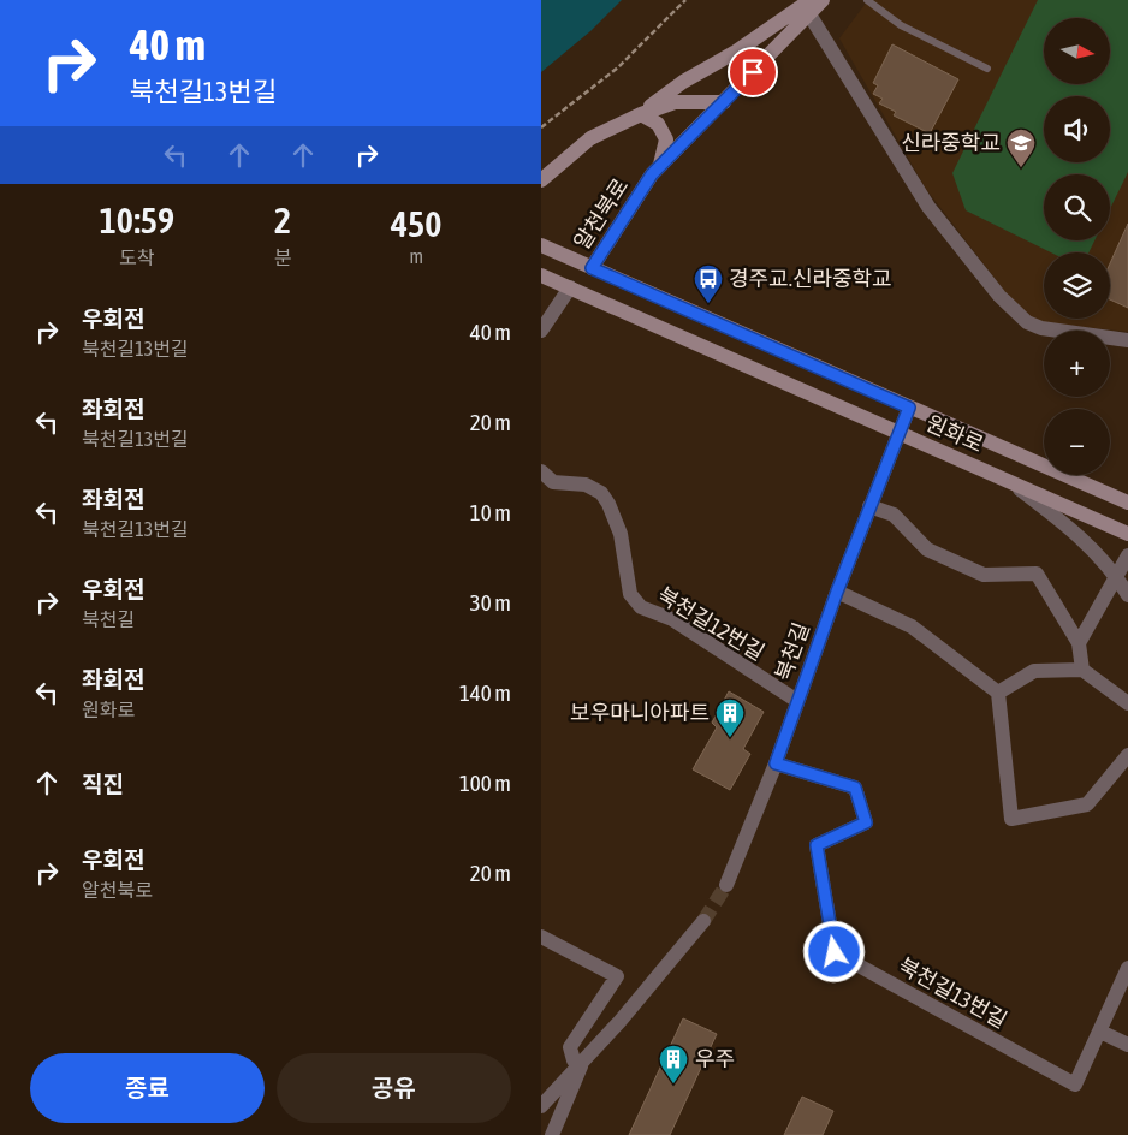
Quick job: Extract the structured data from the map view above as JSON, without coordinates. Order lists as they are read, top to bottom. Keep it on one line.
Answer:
{"streets":{"main road":["알천북로","원화로"],"street":["북천길12번길","북천길","북천길13번길"]},"crossings":[["알천북로","원화로"],["원화로","북천길"],["북천길12번길","북천길"],["북천길","북천길13번길"]],"places":{"school or university":["신라중학교"],"bus stop":["경주교.신라중학교"],"building":["보우마니아파트","우주"]},"north":"right","page":{"turn":["40 m","북천길13번길"],"map_buttons":["+","−"],"eta":["10:59","도착","2","분","450","m"],"list":[{"name":"우회전","note":"북천길13번길","value":"40 m"},{"name":"좌회전","note":"북천길13번길","value":"20 m"},{"name":"좌회전","note":"북천길13번길","value":"10 m"},{"name":"우회전","note":"북천길","value":"30 m"},{"name":"좌회전","note":"원화로","value":"140 m"},{"name":"직진","value":"100 m"},{"name":"우회전","note":"알천북로","value":"20 m"}],"buttons":["종료","공유"]}}
